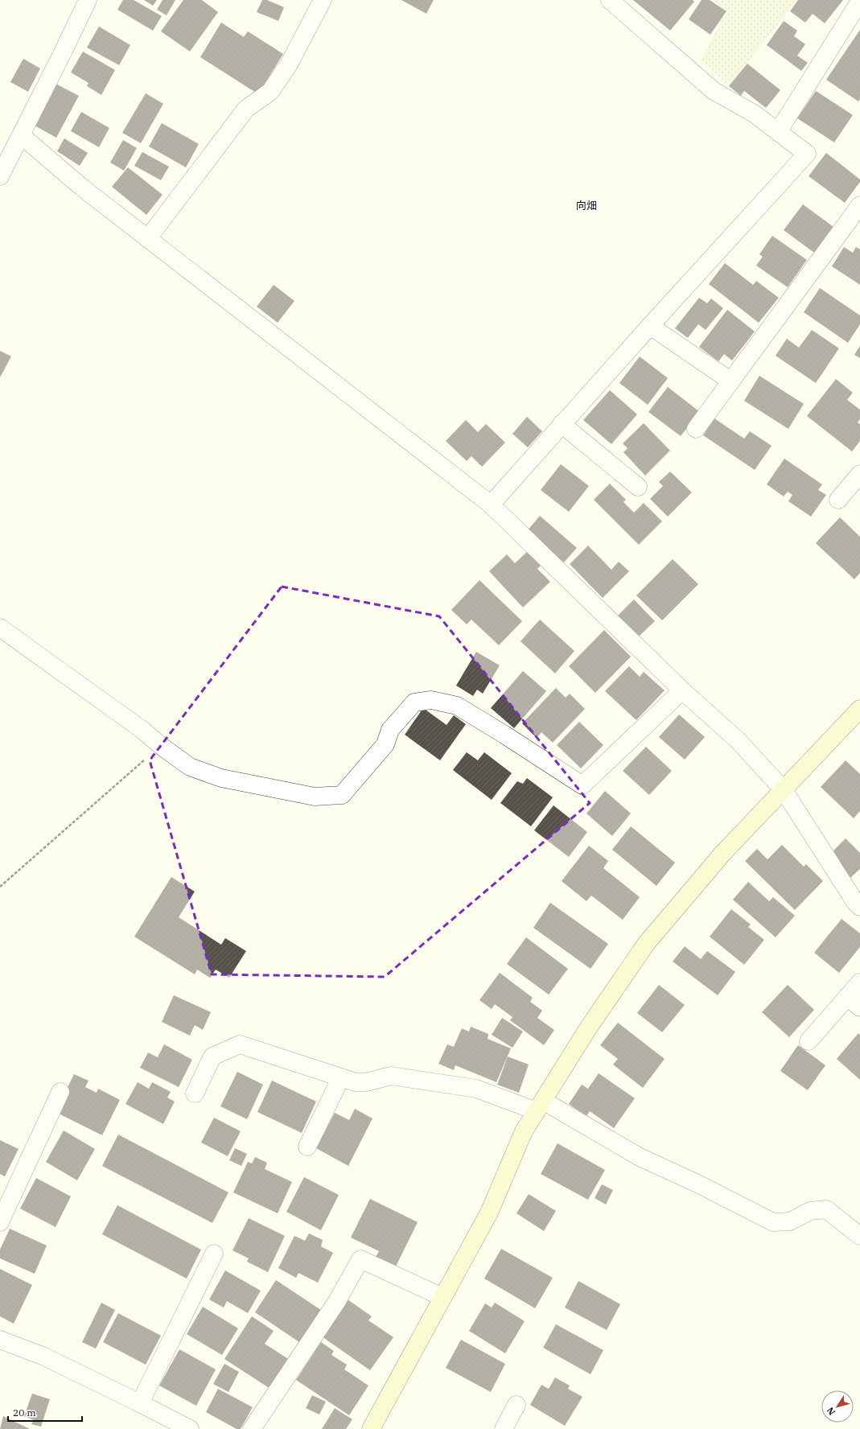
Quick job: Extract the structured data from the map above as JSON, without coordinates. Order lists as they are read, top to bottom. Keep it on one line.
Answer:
{"districts":["向畑"],"scale_bar":"20 m","north":"bottom left"}
